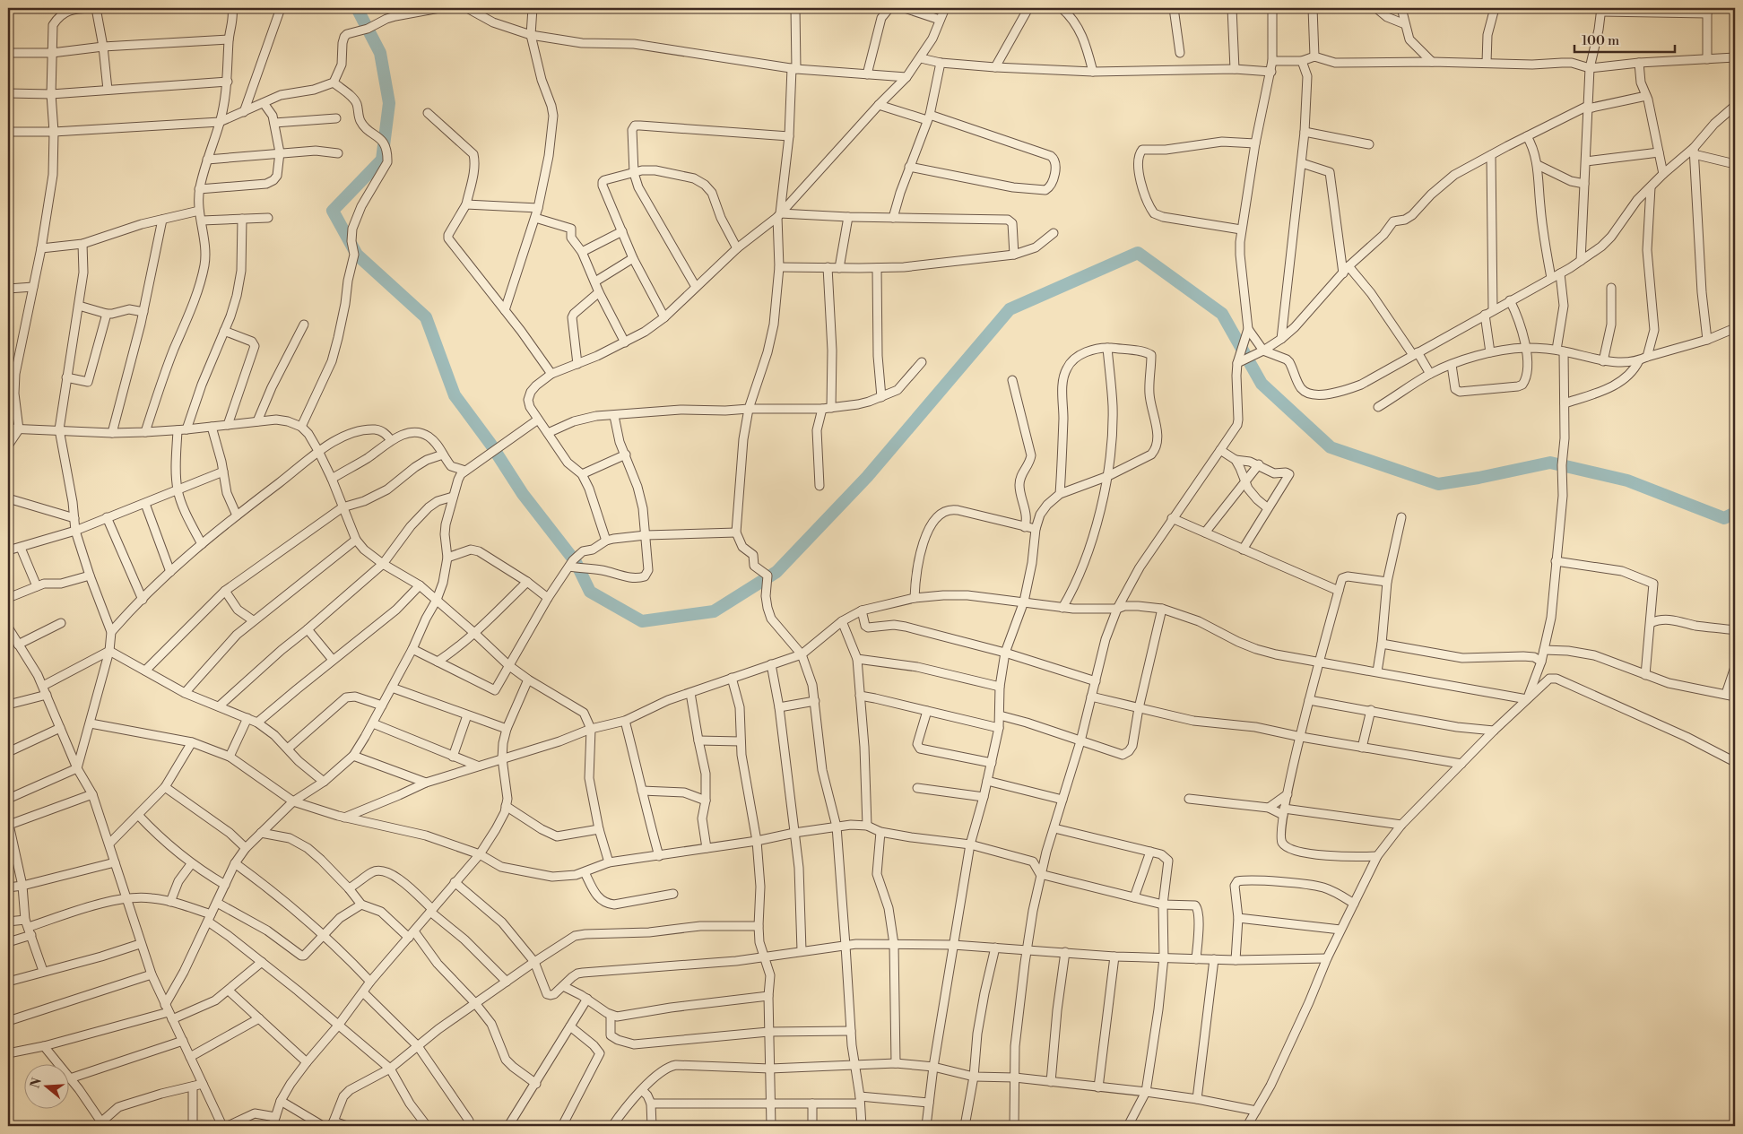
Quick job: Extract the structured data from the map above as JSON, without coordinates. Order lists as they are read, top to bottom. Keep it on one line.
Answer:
{"scale_bar":"100 m","north":"left"}
